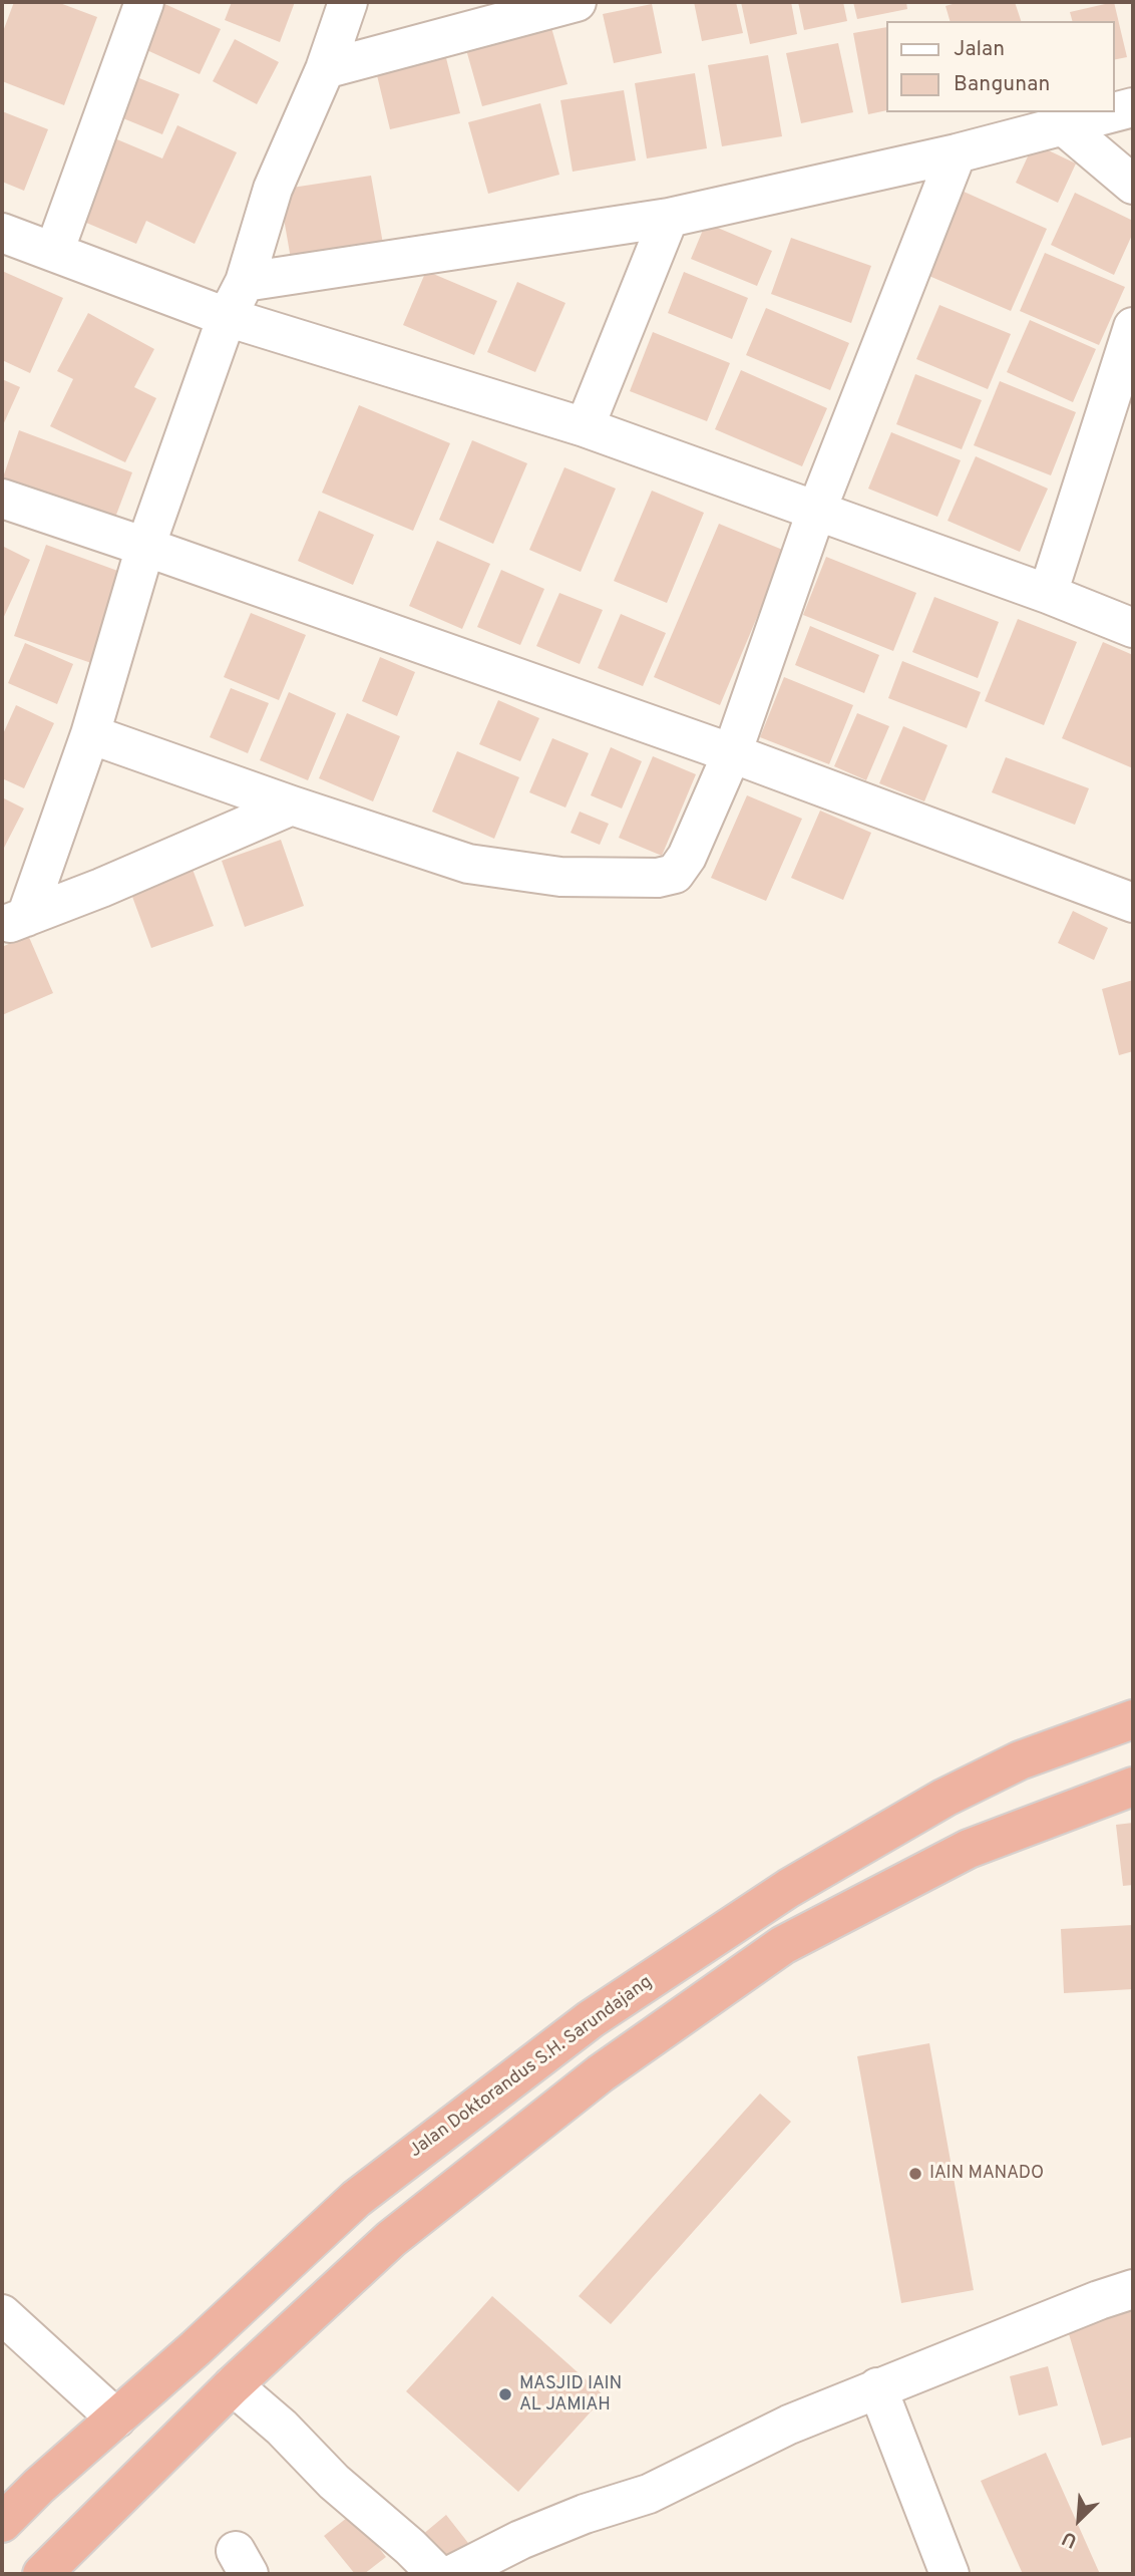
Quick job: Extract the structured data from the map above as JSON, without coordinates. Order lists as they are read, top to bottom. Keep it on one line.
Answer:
{"streets":{"highway":["Jalan Doktorandus S.H. Sarundajang"]},"places":["IAIN MANADO","MASJID IAIN AL JAMIAH"],"legend":["Jalan","Bangunan"],"north":"bottom left"}
